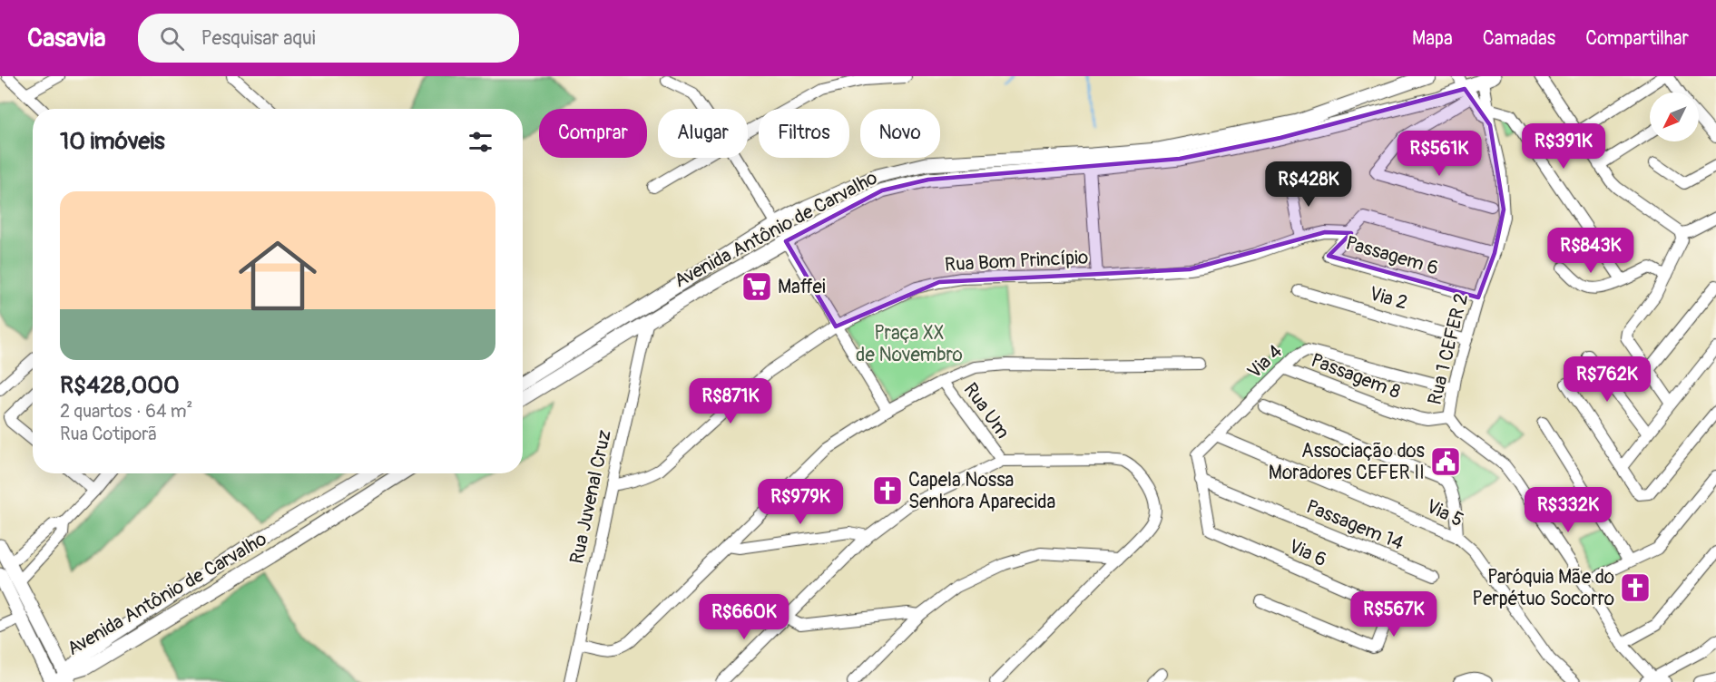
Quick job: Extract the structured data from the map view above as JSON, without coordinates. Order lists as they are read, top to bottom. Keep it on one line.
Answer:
{"streets":{"main road":["Avenida Antônio de Carvalho"],"street":["Passagem 6","Rua Bom Princípio","Via 2","Rua 1 CEFER 2","Via 4","Passagem 8","Rua Um","Rua Juvenal Cruz","Via 5","Passagem 14","Via 6"]},"crossings":[["Avenida Antônio de Carvalho","Rua 1 CEFER 2"],["Avenida Antônio de Carvalho","Rua Juvenal Cruz"],["Passagem 6","Rua Bom Princípio"],["Passagem 6","Rua 1 CEFER 2"],["Rua Bom Princípio","Rua Juvenal Cruz"],["Via 2","Rua 1 CEFER 2"],["Rua 1 CEFER 2","Via 4"],["Rua 1 CEFER 2","Passagem 8"],["Via 4","Passagem 8"],["Via 4","Via 5"],["Via 4","Passagem 14"],["Via 4","Via 6"]],"parks":["Praça XX de Novembro"],"places":{"supermarket":["Maffei"],"public building":["Associação dos Moradores CEFER II"],"church":["Capela Nossa Senhora Aparecida","Paróquia Mãe do Perpétuo Socorro"]},"north":"bottom left","page":{"header":"Casavia","search":"Pesquisar aqui","nav":["Mapa","Camadas","Compartilhar"],"chip":["Comprar","Alugar","Filtros","Novo"],"heading":"10 imóveis","price":["R$391K","R$561K","R$428K","R$843K","R$762K","R$871K","R$979K","R$332K","R$567K","R$660K"],"list":[{"name":"R$428,000","note":"2 quartos · 64 m² · Rua Cotiporã"}]}}
